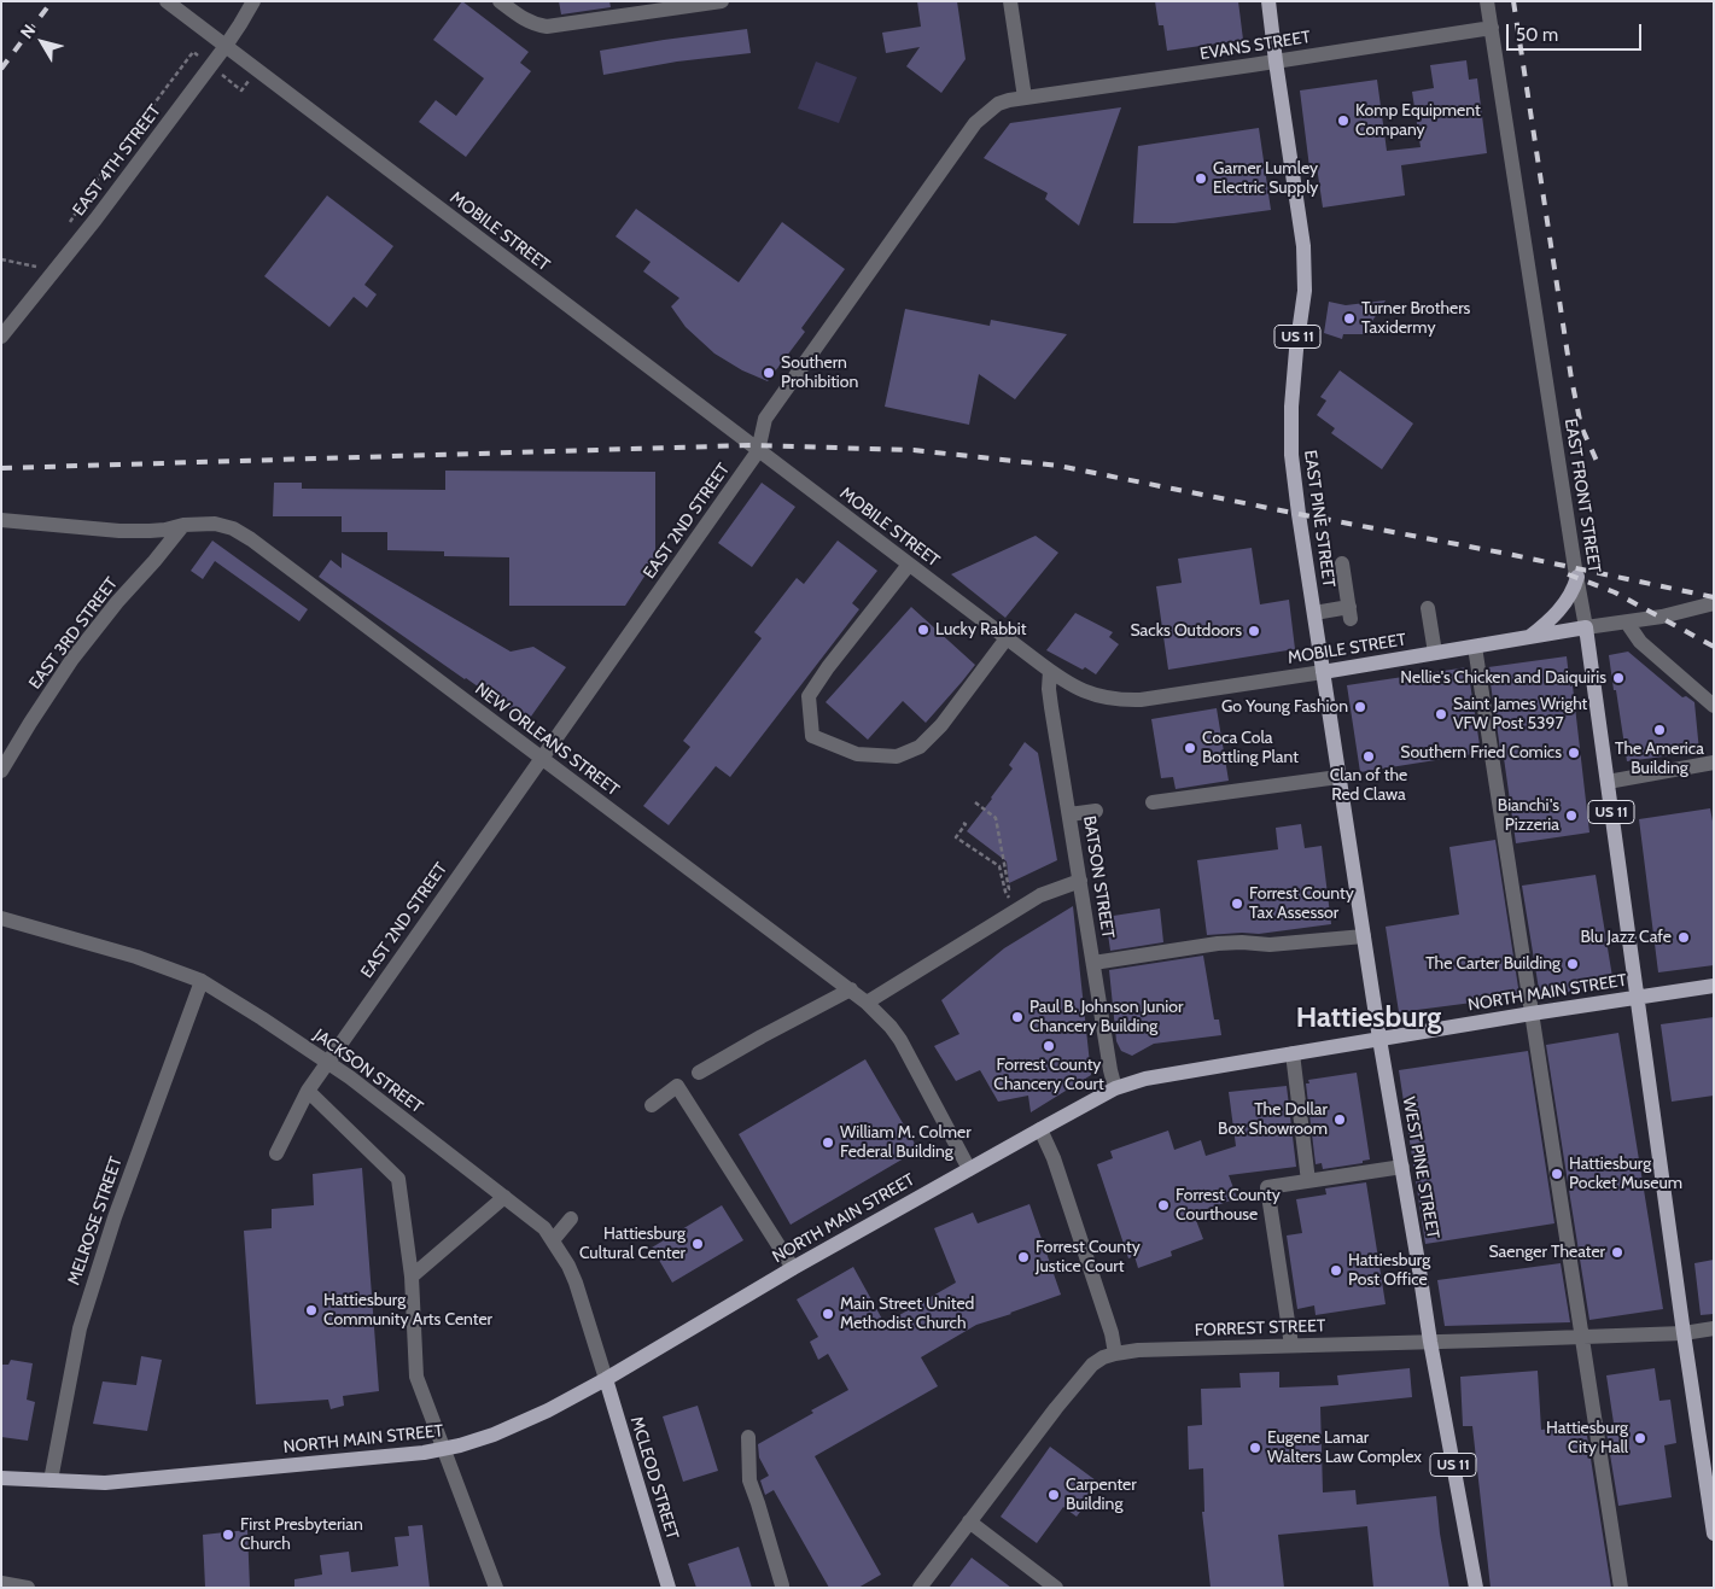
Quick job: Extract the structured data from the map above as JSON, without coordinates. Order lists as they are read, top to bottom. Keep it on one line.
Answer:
{"streets":{"main road":["MOBILE STREET","US 11","EAST FRONT STREET","EAST PINE STREET","NORTH MAIN STREET","WEST PINE STREET","MCLEOD STREET"],"street":["EVANS STREET","EAST 4TH STREET","EAST 2ND STREET","EAST 3RD STREET","NEW ORLEANS STREET","BATSON STREET","JACKSON STREET","MELROSE STREET","FORREST STREET"]},"crossings":[["EVANS STREET","EAST FRONT STREET"],["EVANS STREET","EAST PINE STREET"],["EVANS STREET","EAST 2ND STREET"],["EAST 4TH STREET","MOBILE STREET"],["MOBILE STREET","EAST FRONT STREET"],["MOBILE STREET","EAST PINE STREET"],["MOBILE STREET","EAST 2ND STREET"],["MOBILE STREET","BATSON STREET"],["US 11","EAST FRONT STREET"],["US 11","NORTH MAIN STREET"],["US 11","FORREST STREET"],["EAST FRONT STREET","NORTH MAIN STREET"],["EAST PINE STREET","NORTH MAIN STREET"],["EAST PINE STREET","WEST PINE STREET"],["EAST 2ND STREET","NEW ORLEANS STREET"],["EAST 2ND STREET","JACKSON STREET"],["EAST 3RD STREET","NEW ORLEANS STREET"],["NEW ORLEANS STREET","NORTH MAIN STREET"],["BATSON STREET","NORTH MAIN STREET"],["NORTH MAIN STREET","JACKSON STREET"],["NORTH MAIN STREET","WEST PINE STREET"],["NORTH MAIN STREET","MELROSE STREET"],["NORTH MAIN STREET","MCLEOD STREET"],["JACKSON STREET","MELROSE STREET"],["JACKSON STREET","MCLEOD STREET"],["WEST PINE STREET","FORREST STREET"]],"districts":["Hattiesburg"],"places":["Komp Equipment Company","Garner Lumley Electric Supply","Turner Brothers Taxidermy","Southern Prohibition","Lucky Rabbit","Sacks Outdoors","Nellie's Chicken and Daiquiris","Go Young Fashion","Saint James Wright VFW Post 5397","The America Building","Coca Cola Bottling Plant","Southern Fried Comics","Clan of the Red Clawa","Bianchi's Pizzeria","Forrest County Tax Assessor","Blu Jazz Cafe","The Carter Building","Paul B. Johnson Junior Chancery Building","Forrest County Chancery Court","The Dollar Box Showroom","William M. Colmer Federal Building","Hattiesburg Pocket Museum","Forrest County Courthouse","Hattiesburg Cultural Center","Saenger Theater","Forrest County Justice Court","Hattiesburg Post Office","Hattiesburg Community Arts Center","Main Street United Methodist Church","Hattiesburg City Hall","Eugene Lamar Walters Law Complex","Carpenter Building","First Presbyterian Church"],"scale_bar":"50 m","north":"top left"}
